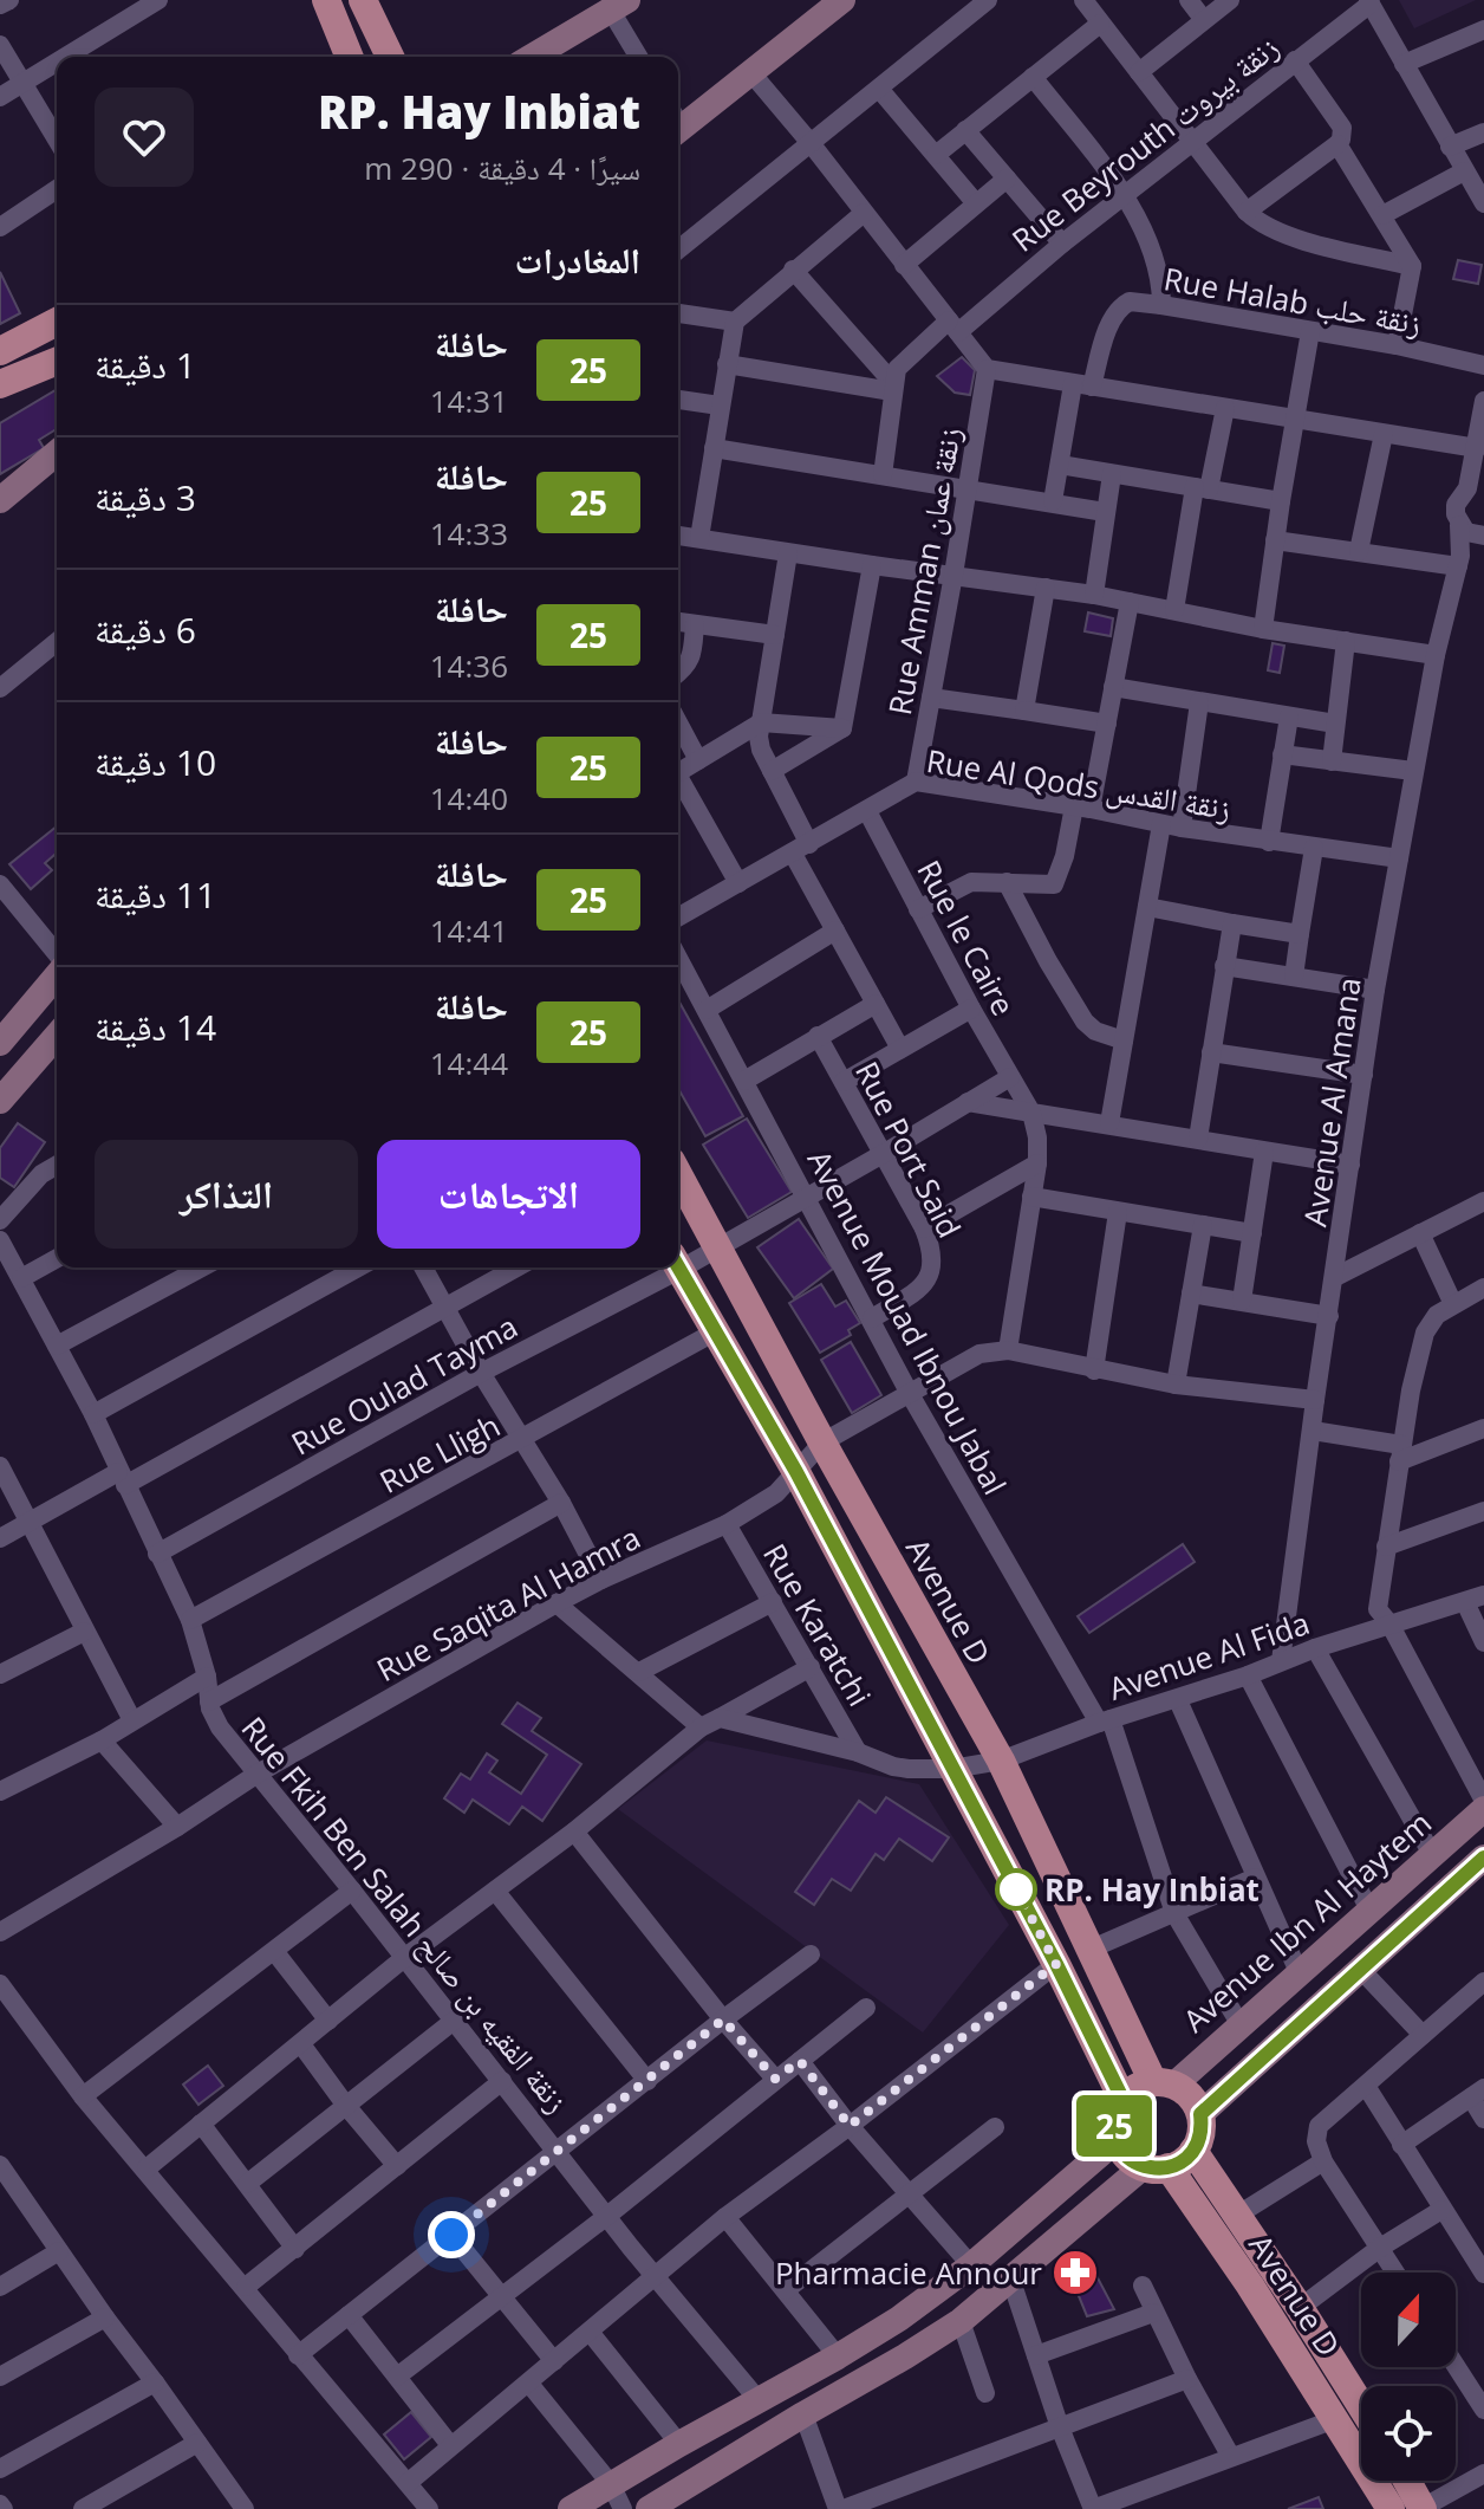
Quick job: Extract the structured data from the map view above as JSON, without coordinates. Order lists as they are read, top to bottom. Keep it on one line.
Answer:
{"streets":{"main road":["Avenue D"],"street":["Rue Beyrouth زنقة بيروت","Rue Halab زنقة حلب","Rue Amman زنقة عمان","Rue Al Qods زنقة القدس","Rue le Caire","Avenue Al Amana","Rue Port Said","Avenue Mouad Ibnou Jabal","Rue Oulad Tayma","Rue Lligh","Rue Saqita Al Hamra","Rue Karatchi","Avenue Al Fida","Rue Fkih Ben Salah زنقة الفقيه بن صالح","Avenue Ibn Al Haytem"]},"crossings":[["Rue Amman زنقة عمان","Rue Al Qods زنقة القدس"],["Rue Al Qods زنقة القدس","Rue le Caire"],["Rue Al Qods زنقة القدس","Avenue Al Amana"],["Rue le Caire","Rue Oulad Tayma"],["Avenue Al Amana","Avenue Al Fida"],["Rue Port Said","Avenue Mouad Ibnou Jabal"],["Rue Port Said","Rue Oulad Tayma"],["Avenue Mouad Ibnou Jabal","Rue Oulad Tayma"],["Avenue Mouad Ibnou Jabal","Rue Saqita Al Hamra"],["Avenue Mouad Ibnou Jabal","Avenue Al Fida"],["Avenue Mouad Ibnou Jabal","Avenue Ibn Al Haytem"],["Rue Oulad Tayma","Avenue D"],["Rue Oulad Tayma","Rue Fkih Ben Salah زنقة الفقيه بن صالح"],["Rue Lligh","Rue Fkih Ben Salah زنقة الفقيه بن صالح"],["Avenue D","Rue Saqita Al Hamra"],["Avenue D","Avenue Al Fida"],["Avenue D","Avenue Ibn Al Haytem"],["Rue Saqita Al Hamra","Rue Karatchi"],["Rue Saqita Al Hamra","Rue Fkih Ben Salah زنقة الفقيه بن صالح"],["Rue Karatchi","Avenue Al Fida"]],"places":{"other":["RP. Hay Inbiat"],"pharmacy":["Pharmacie Annour"]},"lines":["bus line 25"],"north":"top","page":{"on_map":"25","heading":[["RP. Hay Inbiat","سيرًا · 4 دقيقة · 290 m"],"المغادرات"],"list":[{"mark":"25","name":"حافلة","note":"14:31","value":"1 دقيقة"},{"mark":"25","name":"حافلة","note":"14:33","value":"3 دقيقة"},{"mark":"25","name":"حافلة","note":"14:36","value":"6 دقيقة"},{"mark":"25","name":"حافلة","note":"14:40","value":"10 دقيقة"},{"mark":"25","name":"حافلة","note":"14:41","value":"11 دقيقة"},{"mark":"25","name":"حافلة","note":"14:44","value":"14 دقيقة"}],"buttons":["الاتجاهات","التذاكر"]}}
